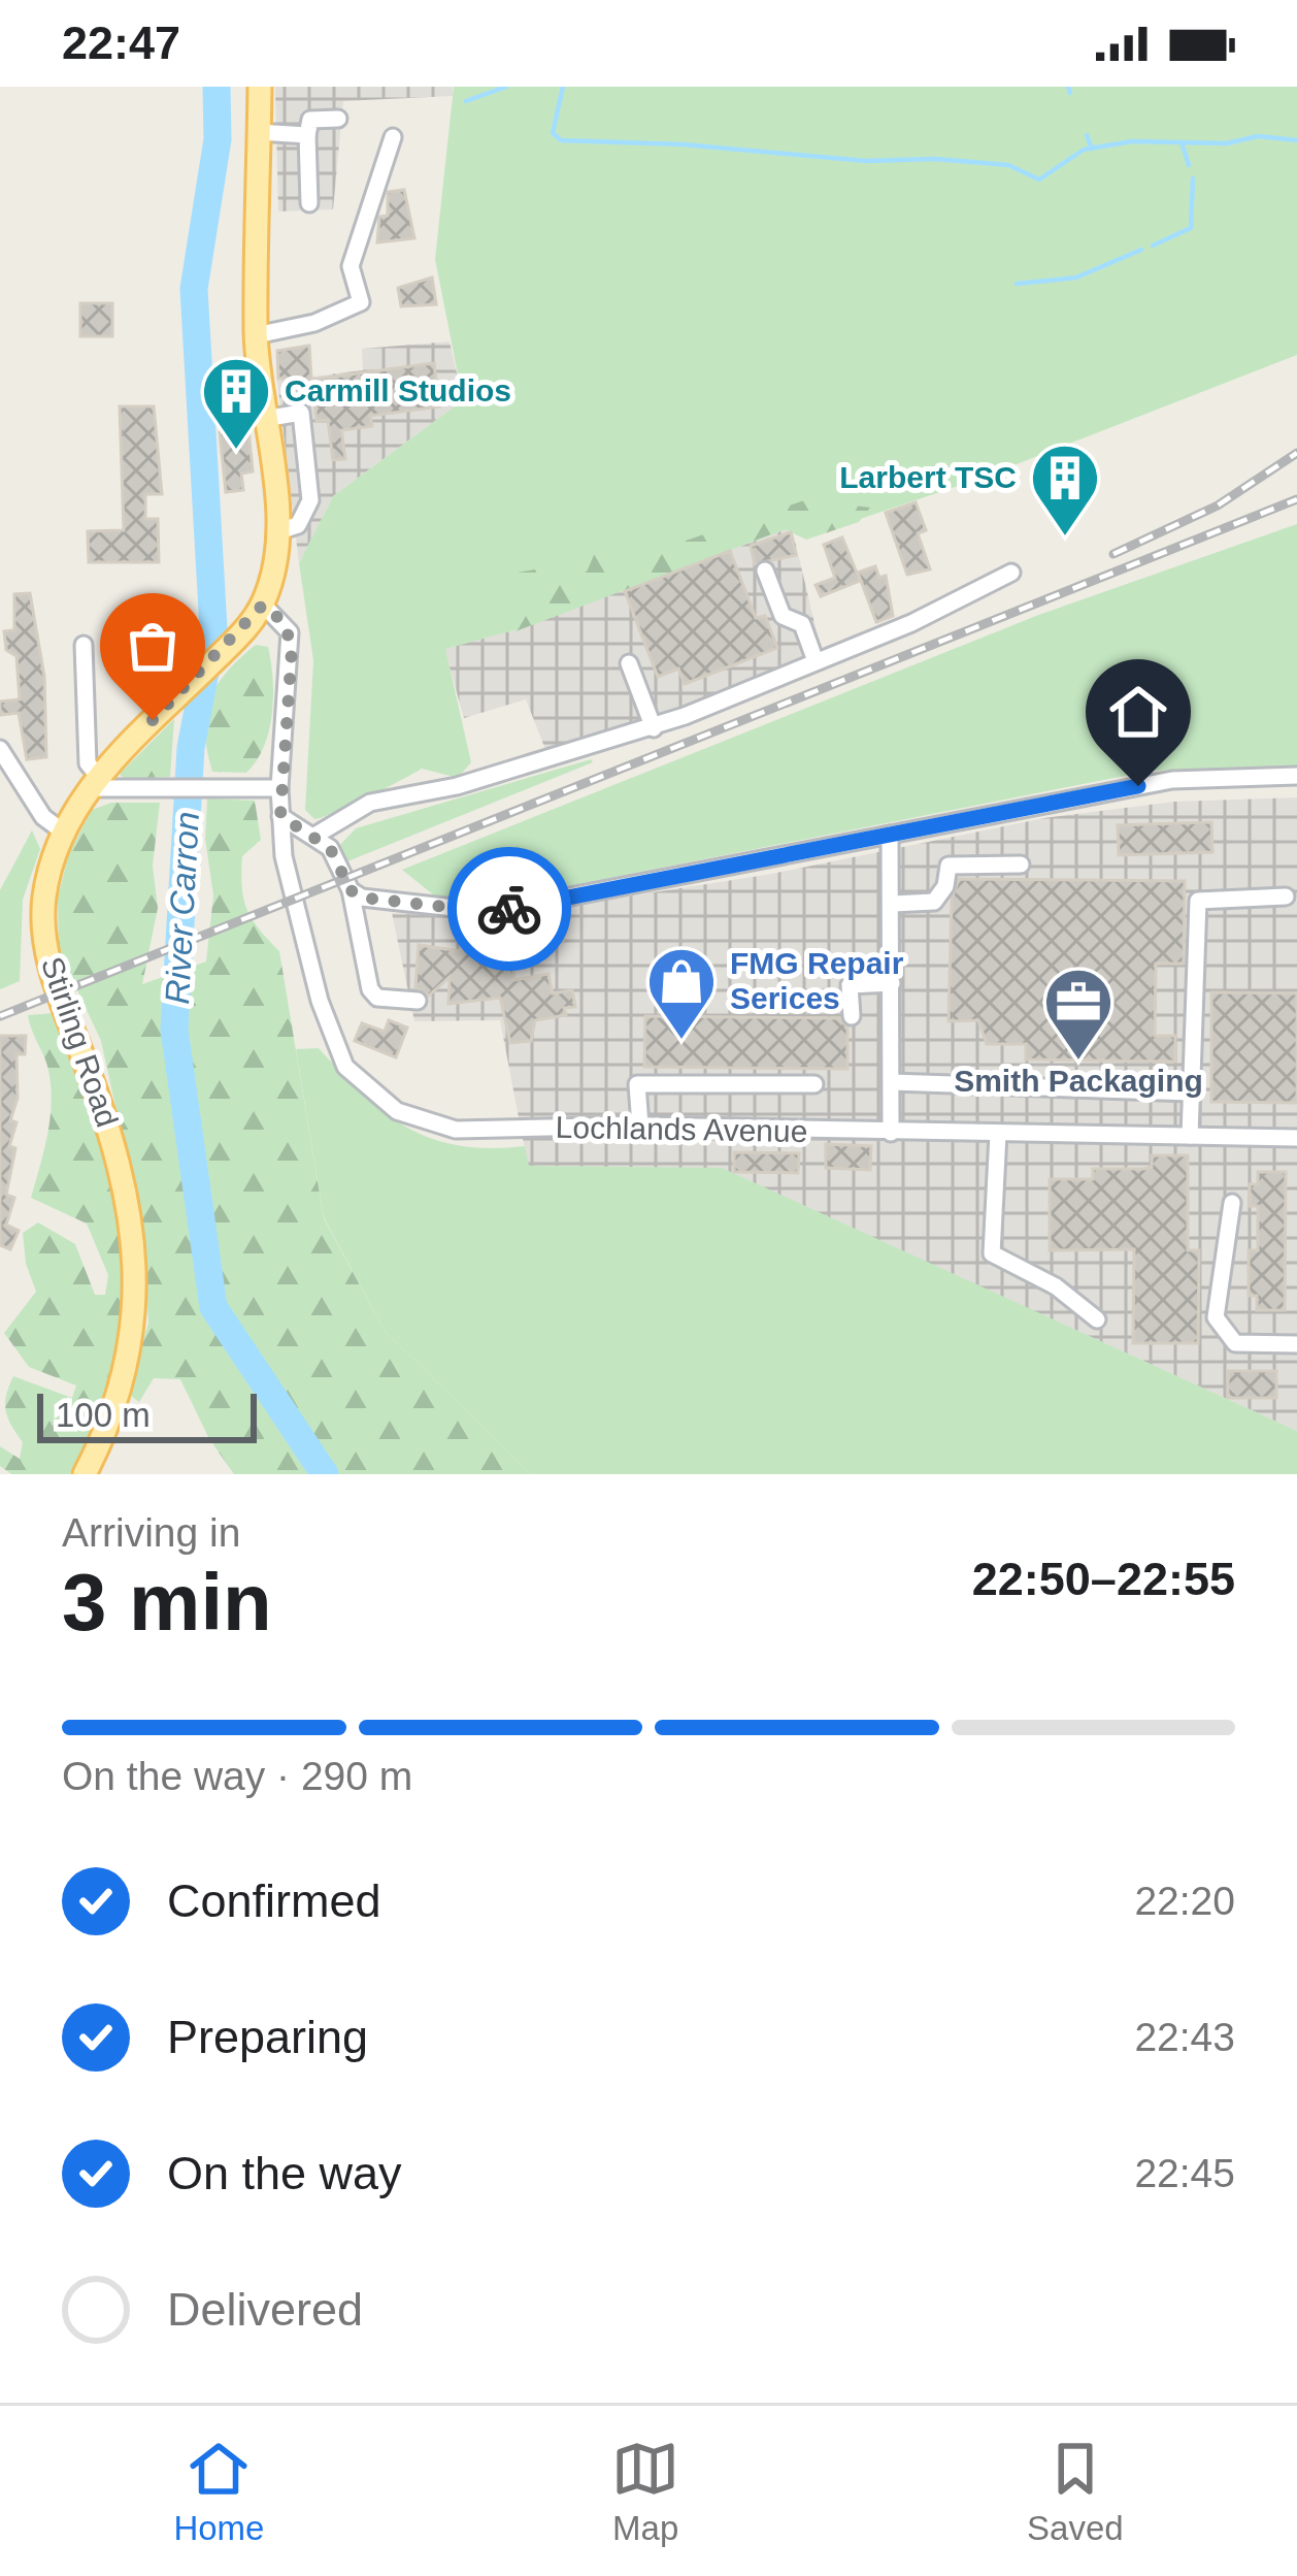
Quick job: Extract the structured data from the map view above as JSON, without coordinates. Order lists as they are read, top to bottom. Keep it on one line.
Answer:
{"streets":{"main road":["Stirling Road"],"street":["Lochlands Avenue"]},"crossings":[["Stirling Road","Lochlands Avenue"]],"water":["River Carron"],"places":{"building":["Carmill Studios","Larbert TSC"],"shop":["FMG Repair Serices"],"office":["Smith Packaging"]},"scale_bar":"100 m","page":{"status":"22:47","scale":"100 m","heading":["3 min","Arriving in","22:50–22:55"],"bar":"On the way · 290 m","list":[["Confirmed","22:20"],["Preparing","22:43"],["On the way","22:45"],"Delivered"],"tabs":["Home","Map","Saved"]}}
